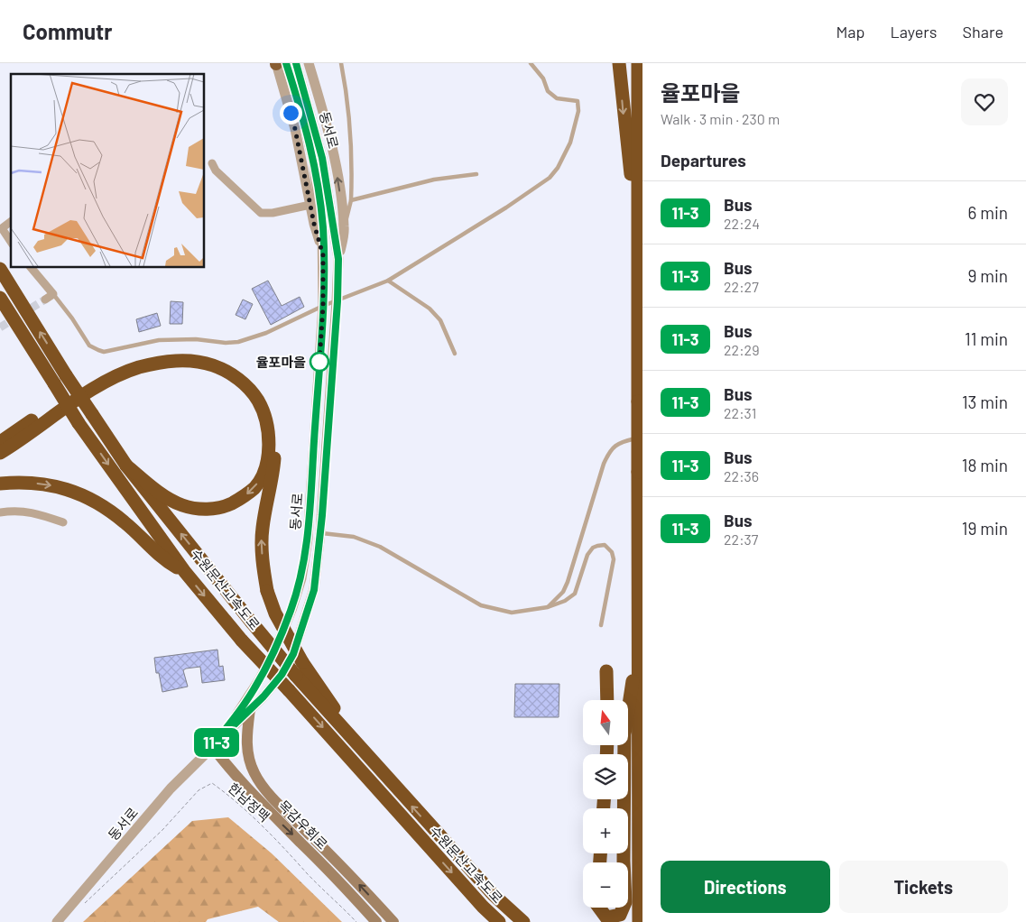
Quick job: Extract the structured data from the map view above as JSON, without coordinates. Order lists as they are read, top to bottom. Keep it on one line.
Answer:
{"streets":{"highway":["수원문산고속도로"],"main road":["목감우회로"],"street":["동서로"],"path":["한남정맥"]},"crossings":[["동서로","목감우회로"]],"places":["율포마을"],"lines":["bus line 11-3"],"north":"top","page":{"header":"Commutr","nav":["Map","Layers","Share"],"on_map":"11-3","heading":[["율포마을","Walk · 3 min · 230 m"],"Departures"],"list":[{"mark":"11-3","name":"Bus","note":"22:24","value":"6 min"},{"mark":"11-3","name":"Bus","note":"22:27","value":"9 min"},{"mark":"11-3","name":"Bus","note":"22:29","value":"11 min"},{"mark":"11-3","name":"Bus","note":"22:31","value":"13 min"},{"mark":"11-3","name":"Bus","note":"22:36","value":"18 min"},{"mark":"11-3","name":"Bus","note":"22:37","value":"19 min"}],"map_buttons":["+","−"],"buttons":["Directions","Tickets"]}}
